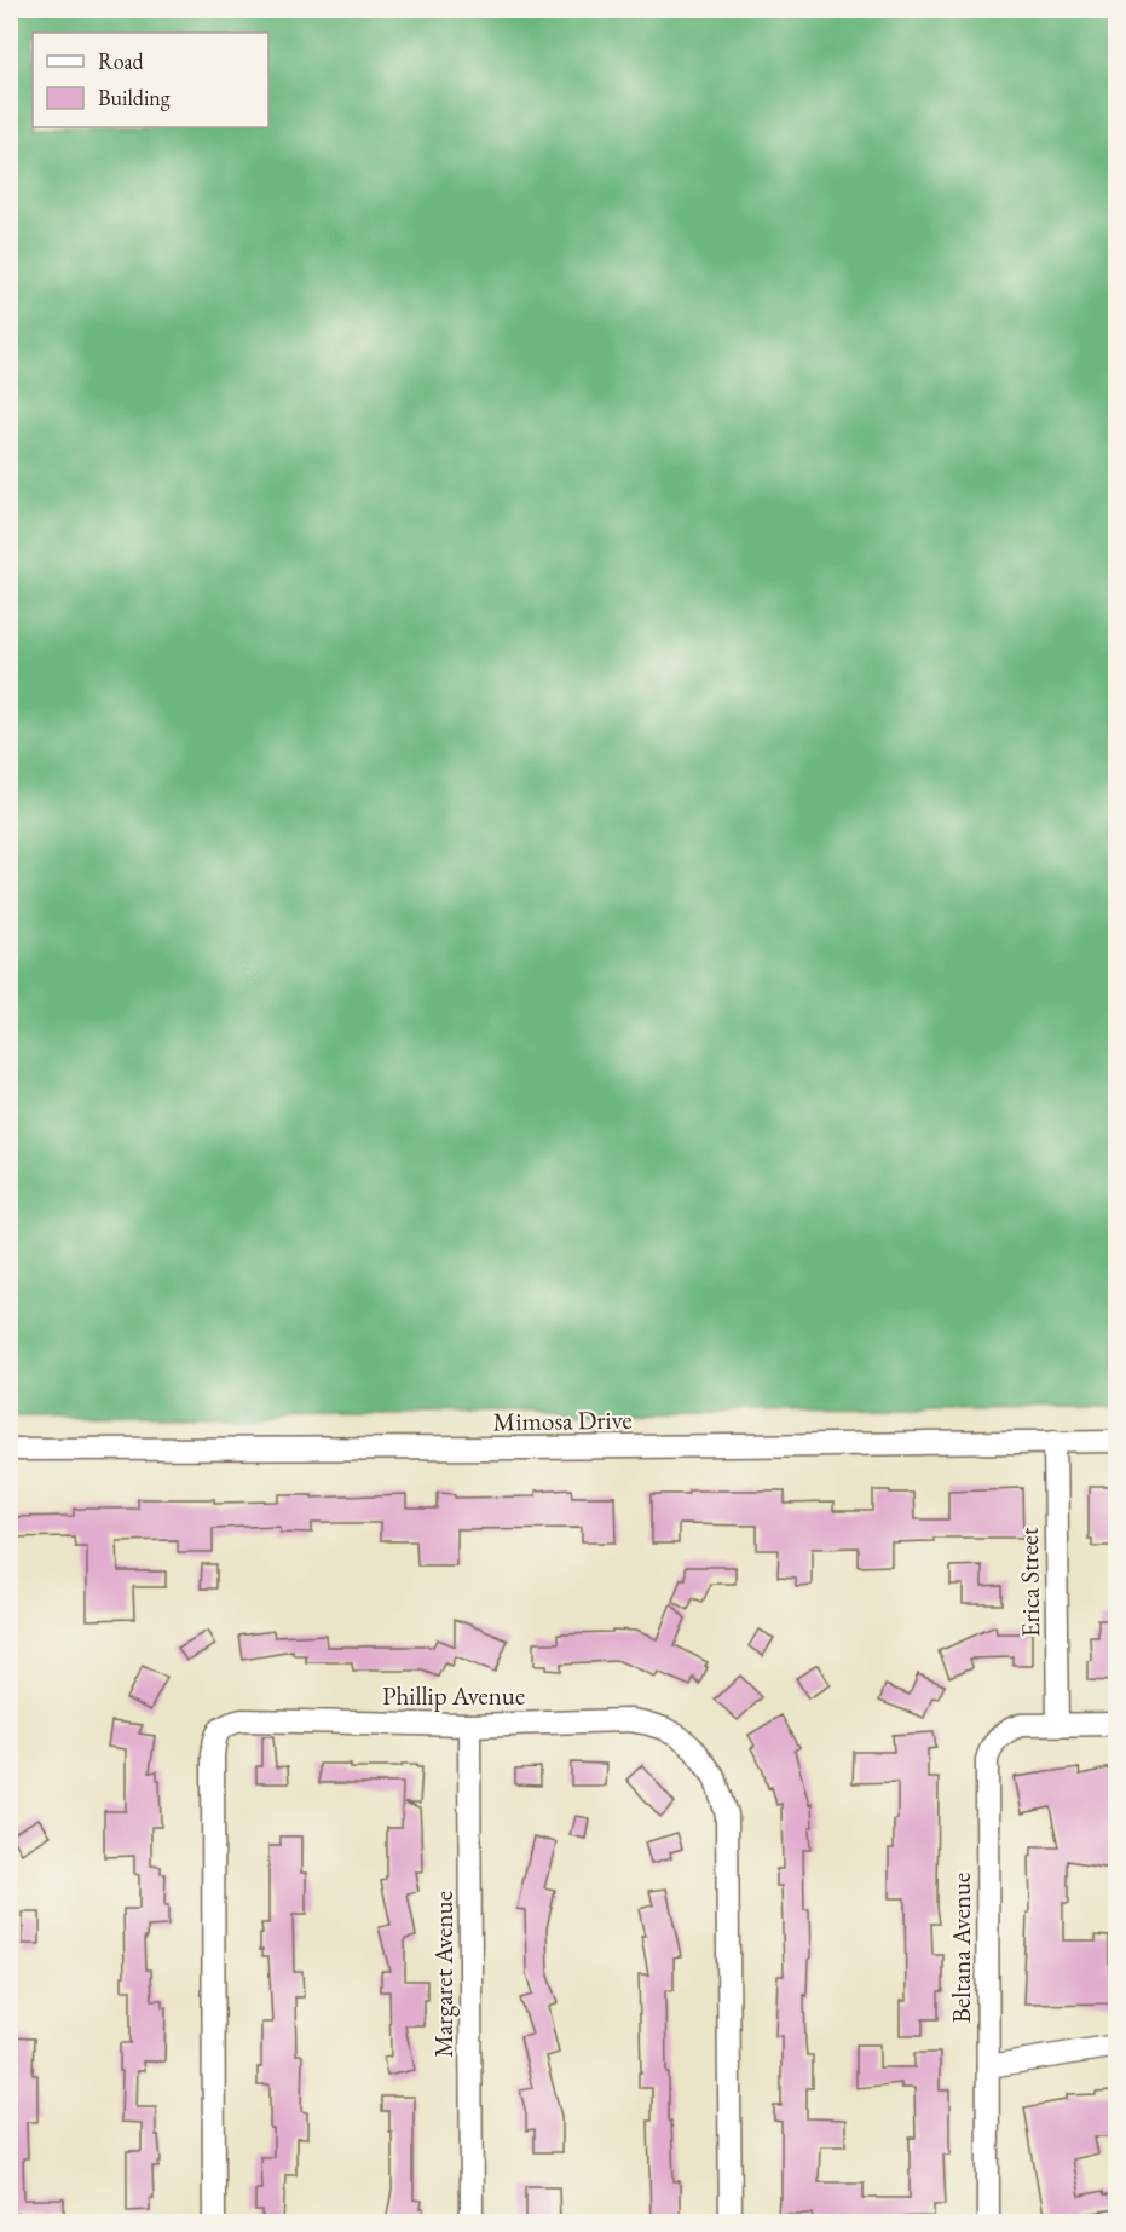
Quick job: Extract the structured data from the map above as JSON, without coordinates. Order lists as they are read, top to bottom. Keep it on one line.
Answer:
{"streets":{"street":["Mimosa Drive","Erica Street","Phillip Avenue","Beltana Avenue","Margaret Avenue"]},"crossings":[["Mimosa Drive","Erica Street"],["Erica Street","Beltana Avenue"],["Phillip Avenue","Margaret Avenue"]],"legend":["Road","Building"]}
